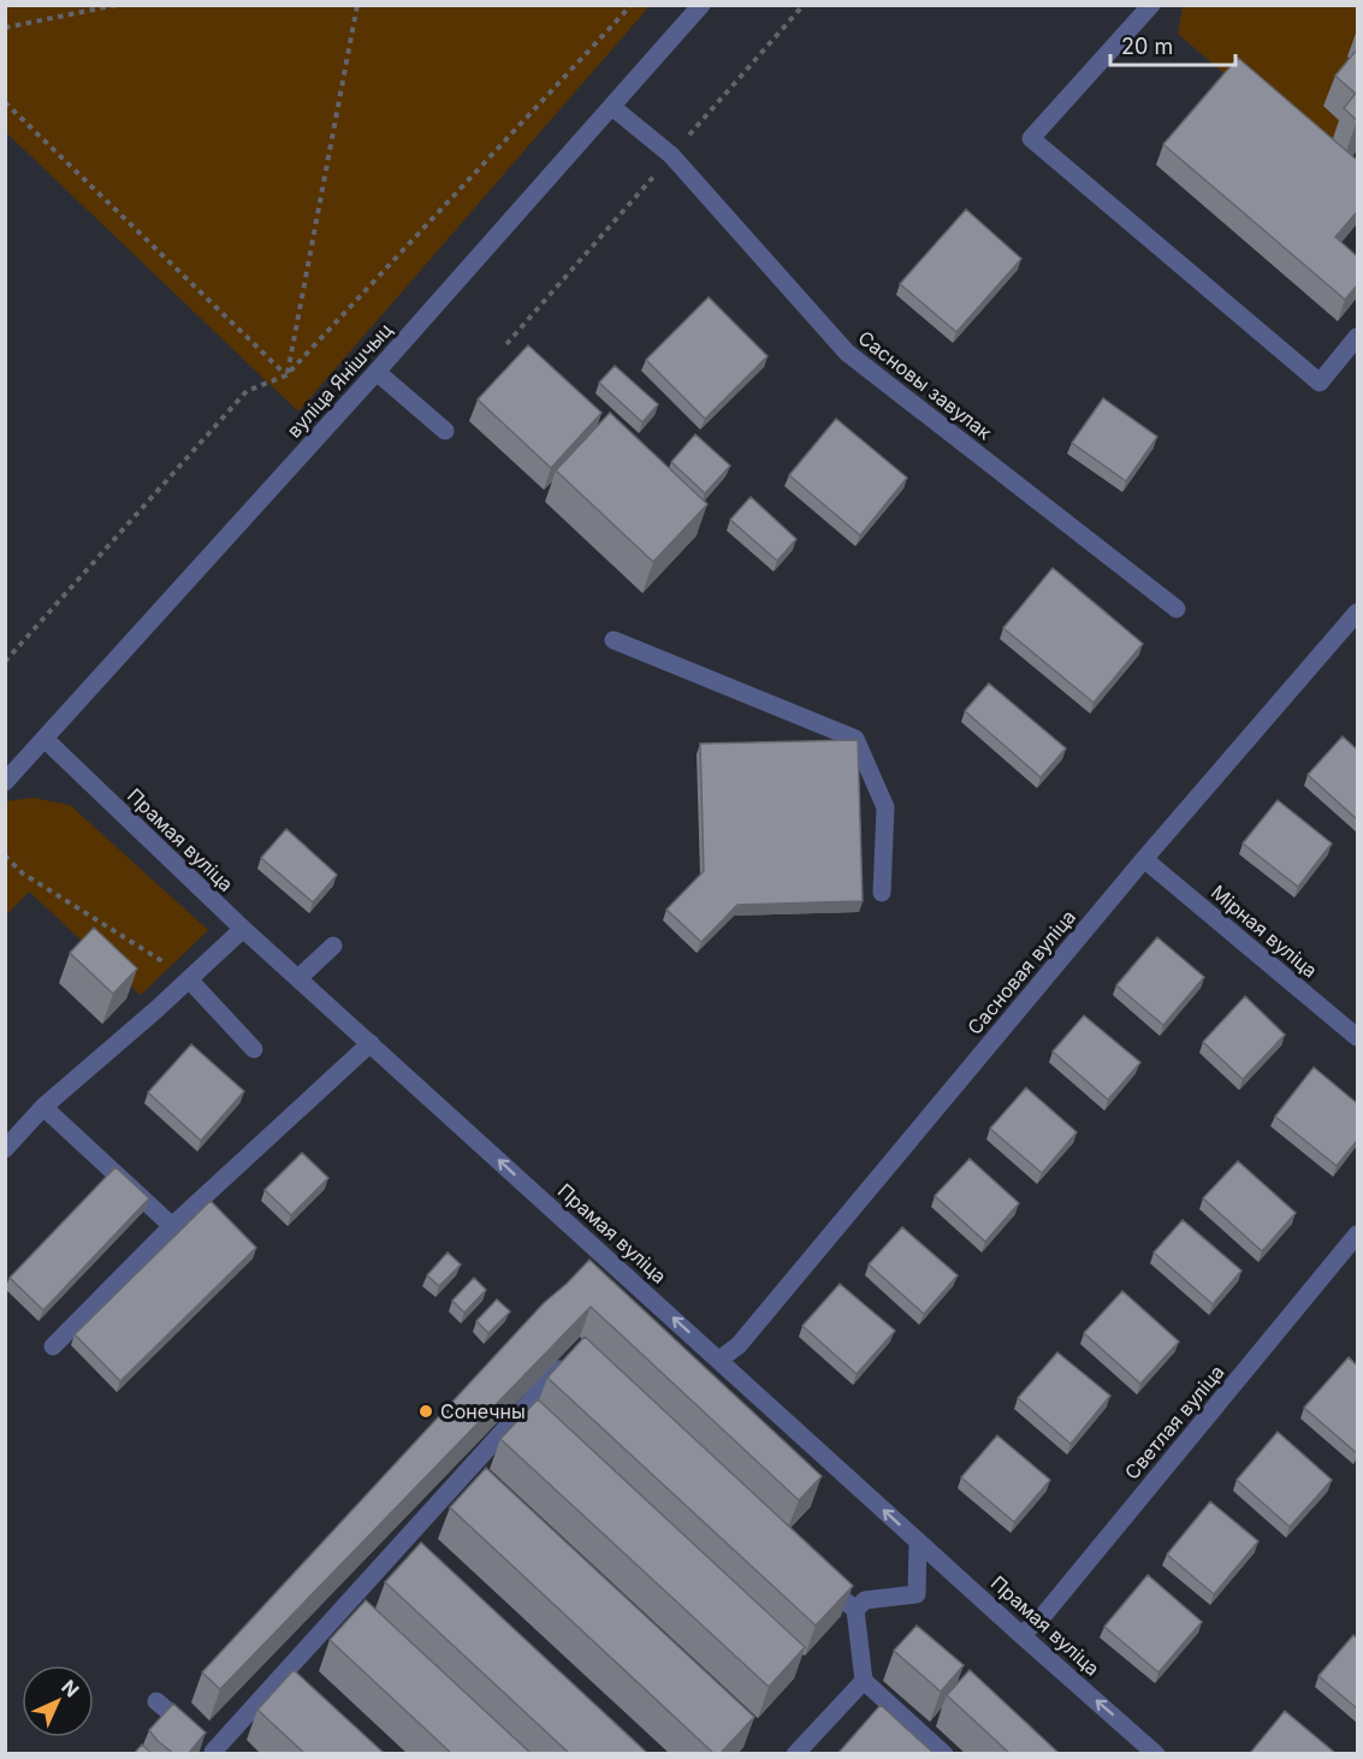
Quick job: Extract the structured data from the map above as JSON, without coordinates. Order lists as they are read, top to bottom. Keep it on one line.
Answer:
{"streets":{"street":["вуліца Янішчыц","Сасновы завулак","Прамая вуліца","Мірная вуліца","Сасновая вуліца","Светлая вуліца"]},"crossings":[["вуліца Янішчыц","Сасновы завулак"],["вуліца Янішчыц","Прамая вуліца"],["Прамая вуліца","Сасновая вуліца"],["Прамая вуліца","Светлая вуліца"],["Мірная вуліца","Сасновая вуліца"]],"one_way":["Прамая вуліца"],"places":["Сонечны"],"scale_bar":"20 m","north":"top right"}
